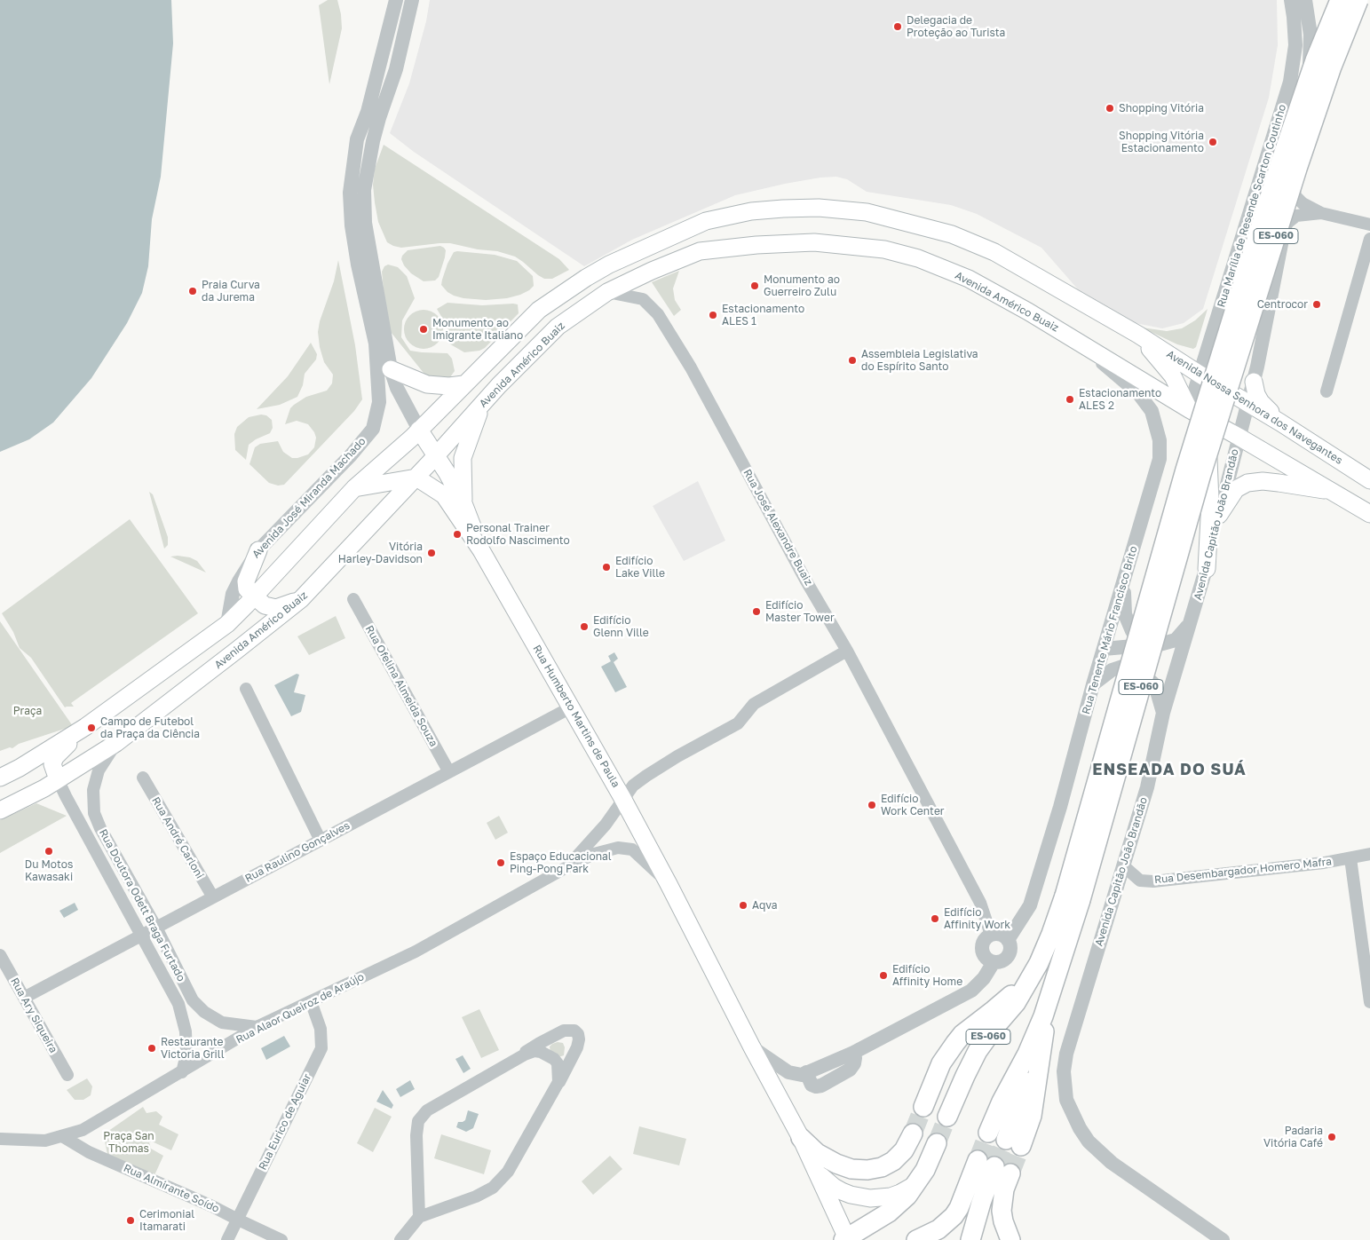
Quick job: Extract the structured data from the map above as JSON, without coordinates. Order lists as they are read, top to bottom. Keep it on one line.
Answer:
{"streets":{"main road":["ES-060","Avenida Américo Buaiz","Avenida Nossa Senhora dos Navegantes","Rua Humberto Martins de Paula"],"street":["Rua Marília de Resende Scarton Coutinho","Avenida José Miranda Machado","Avenida Capitão João Brandão","Rua José Alexandre Buaiz","Rua Tenente Mário Francisco Brito","Rua Ofelina Almeida Souza","Rua André Carloni","Rua Raulino Gonçalves","Rua Desembargador Homero Mafra","Rua Doutora Odett Braga Furtado","Rua Alaor Queiroz de Araújo","Rua Ary Siqueira","Rua Eurico de Aguiar","Rua Almirante Soído"]},"crossings":[["Rua Marília de Resende Scarton Coutinho","Avenida Américo Buaiz"],["Rua Marília de Resende Scarton Coutinho","Avenida Nossa Senhora dos Navegantes"],["Avenida Américo Buaiz","Rua José Alexandre Buaiz"],["Avenida Américo Buaiz","Rua Tenente Mário Francisco Brito"],["Avenida Américo Buaiz","Rua Humberto Martins de Paula"],["Avenida Américo Buaiz","Rua Doutora Odett Braga Furtado"],["Avenida Capitão João Brandão","Rua Desembargador Homero Mafra"],["Rua José Alexandre Buaiz","Rua Tenente Mário Francisco Brito"],["Rua José Alexandre Buaiz","Rua Alaor Queiroz de Araújo"],["Rua Ofelina Almeida Souza","Rua Raulino Gonçalves"],["Rua Humberto Martins de Paula","Rua Raulino Gonçalves"],["Rua Humberto Martins de Paula","Rua Alaor Queiroz de Araújo"],["Rua André Carloni","Rua Raulino Gonçalves"],["Rua Raulino Gonçalves","Rua Doutora Odett Braga Furtado"],["Rua Raulino Gonçalves","Rua Ary Siqueira"],["Rua Doutora Odett Braga Furtado","Rua Alaor Queiroz de Araújo"],["Rua Alaor Queiroz de Araújo","Rua Eurico de Aguiar"],["Rua Alaor Queiroz de Araújo","Rua Almirante Soído"],["Rua Eurico de Aguiar","Rua Almirante Soído"]],"districts":["ENSEADA DO SUÁ"],"parks":["Praça","Praça San Thomas"],"places":["Delegacia de Proteção ao Turista","Shopping Vitória","Shopping Vitória Estacionamento","Monumento ao Guerreiro Zulu","Praia Curva da Jurema","Centrocor","Estacionamento ALES 1","Monumento ao Imigrante Italiano","Assembleia Legislativa do Espírito Santo","Estacionamento ALES 2","Personal Trainer Rodolfo Nascimento","Vitória Harley-Davidson","Edifício Lake Ville","Edifício Master Tower","Edifício Glenn Ville","Campo de Futebol da Praça da Ciência","Edifício Work Center","Du Motos Kawasaki","Espaço Educacional Ping-Pong Park","Aqva","Edifício Affinity Work","Edifício Affinity Home","Restaurante Victoria Grill","Padaria Vitória Café","Cerimonial Itamarati"]}
